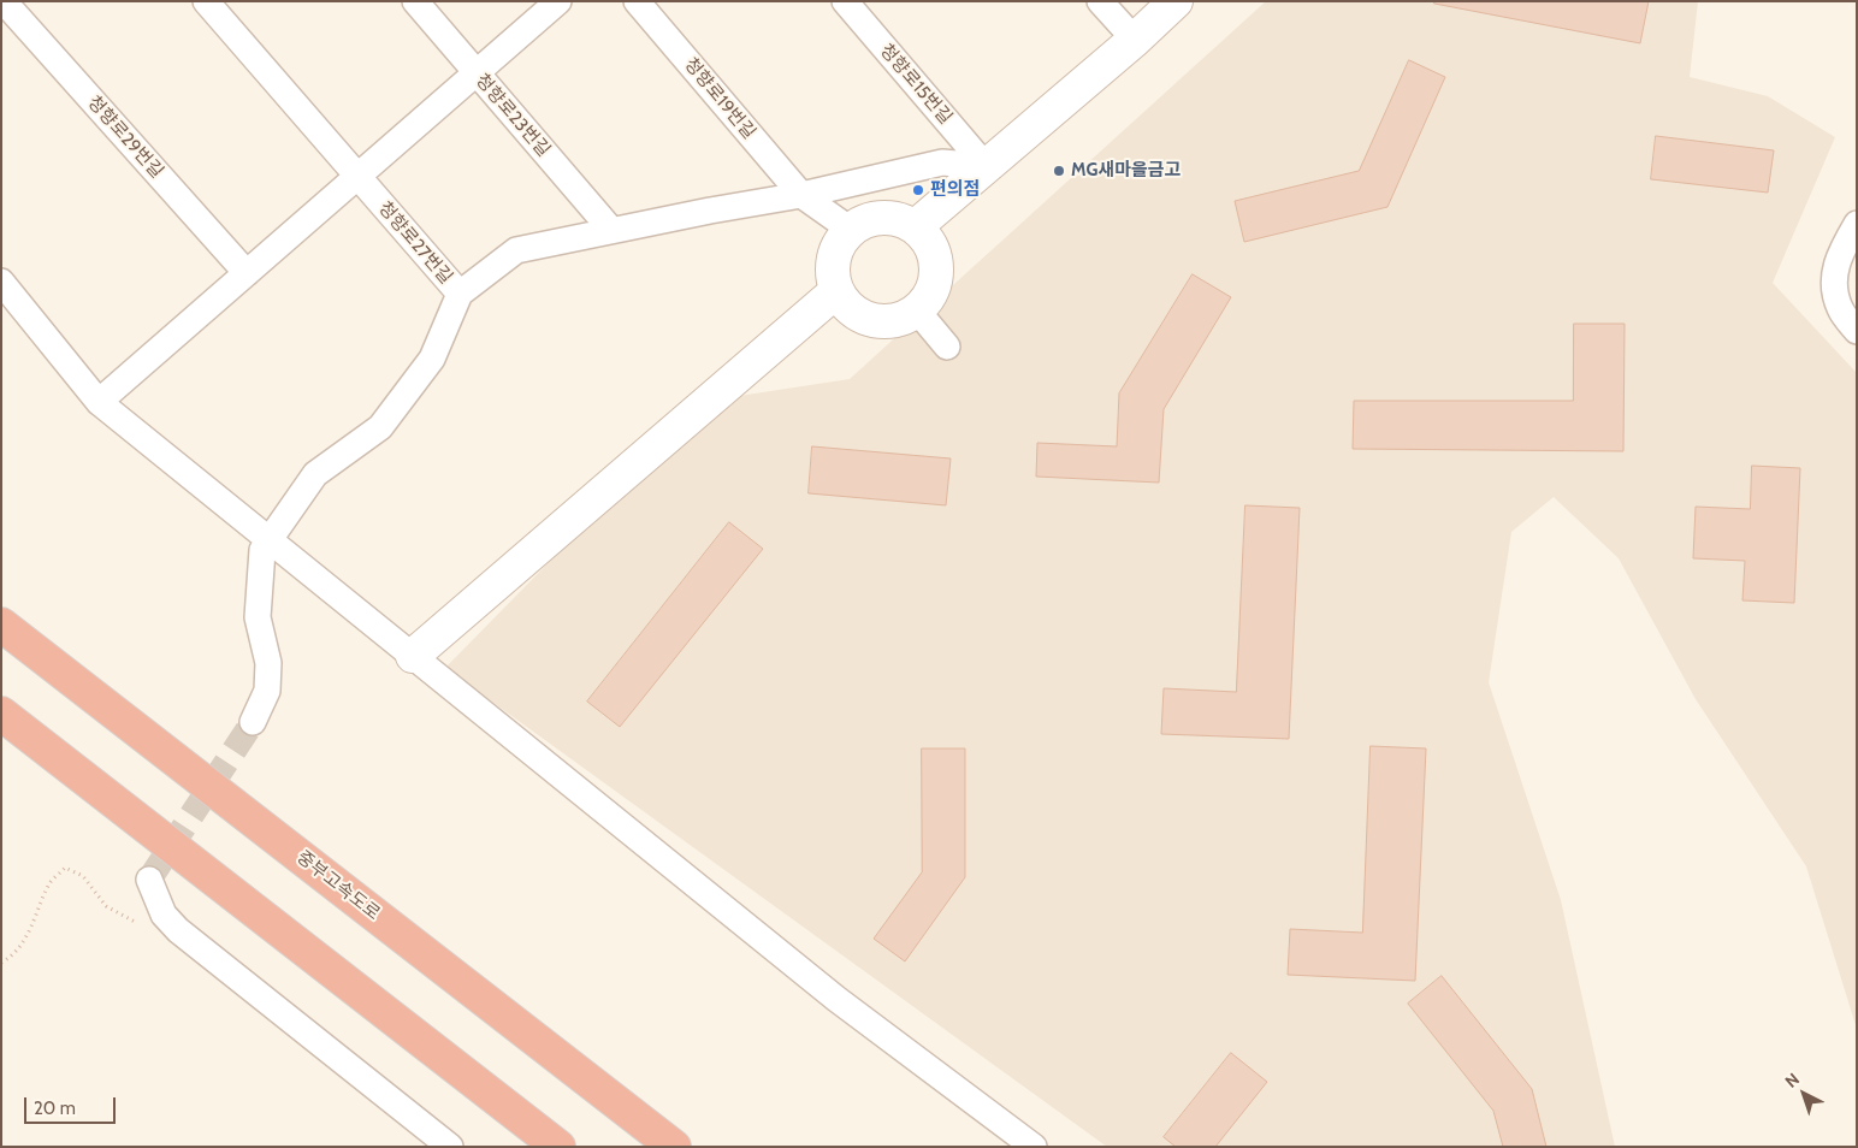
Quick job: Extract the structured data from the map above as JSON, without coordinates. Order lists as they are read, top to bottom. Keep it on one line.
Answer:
{"streets":{"highway":["중부고속도로"],"street":["청향로15번길","청향로19번길","청향로23번길","청향로29번길","청향로27번길"]},"places":["MG새마을금고","편의점"],"scale_bar":"20 m","north":"top left"}
